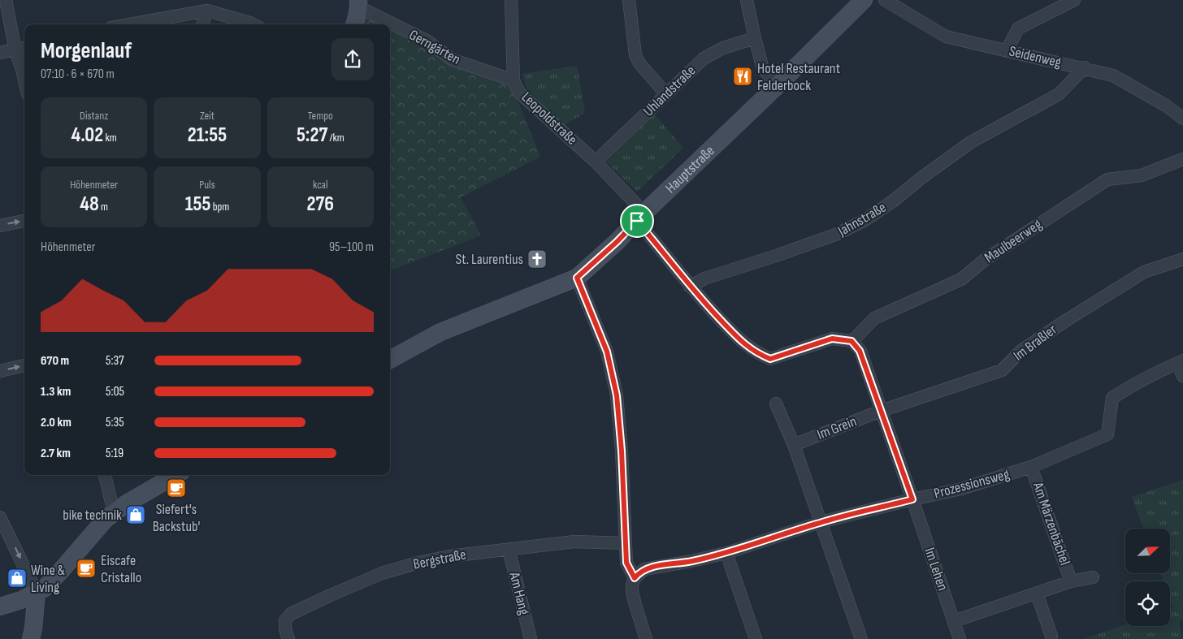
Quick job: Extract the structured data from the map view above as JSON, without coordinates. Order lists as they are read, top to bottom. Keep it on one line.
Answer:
{"streets":{"main road":["Hauptstraße"],"street":["Gerngärten","Seidenweg","Uhlandstraße","Leopoldstraße","Jahnstraße","Maulbeerweg","Im Braßler","Im Grein","Prozessionsweg","Am Märzenbächel","Bergstraße","Im Lehen","Am Hang"]},"crossings":[["Gerngärten","Leopoldstraße"],["Seidenweg","Jahnstraße"],["Uhlandstraße","Leopoldstraße"],["Leopoldstraße","Hauptstraße"],["Maulbeerweg","Im Lehen"],["Im Braßler","Im Grein"],["Im Braßler","Im Lehen"],["Im Grein","Im Lehen"],["Prozessionsweg","Am Märzenbächel"],["Prozessionsweg","Im Lehen"],["Am Märzenbächel","Im Lehen"],["Bergstraße","Am Hang"]],"places":{"restaurant":["Hotel Restaurant Felderbock"],"church":["St. Laurentius"],"cafe":["Siefert's Backstub'","Eiscafe Cristallo"],"shop":["bike technik","Wine & Living"]},"north":"top right","page":{"heading":["Morgenlauf","07:10 · 6 × 670 m"],"stats":[["Distanz","4.02 km"],["Zeit","21:55"],["Tempo","5:27 /km"],["Höhenmeter","48 m"],["Puls","155 bpm"],["kcal","276"]],"chart":["Höhenmeter","95–100 m"],"list":[{"name":"670 m","note":"5:37"},{"name":"1.3 km","note":"5:05"},{"name":"2.0 km","note":"5:35"},{"name":"2.7 km","note":"5:19"}]}}
